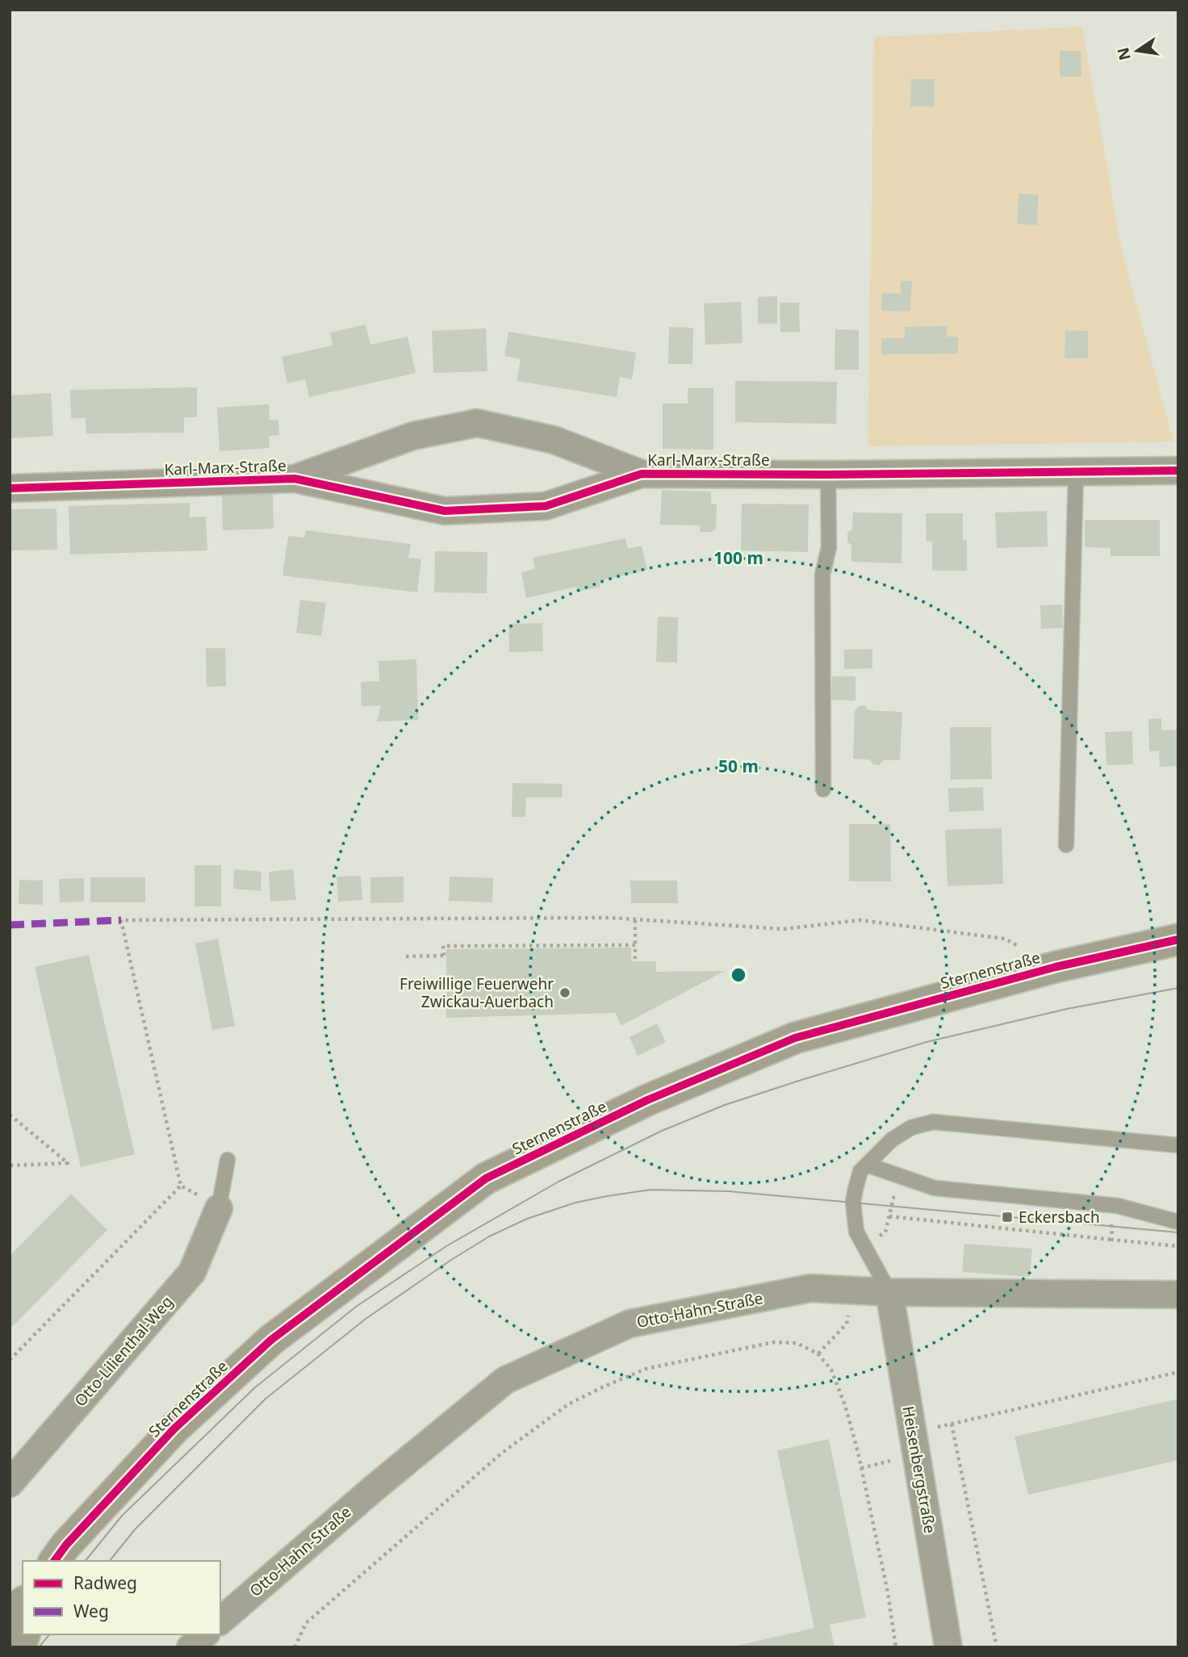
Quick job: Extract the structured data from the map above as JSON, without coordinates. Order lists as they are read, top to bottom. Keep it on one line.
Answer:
{"streets":{"street":["Karl-Marx-Straße","Sternenstraße","Otto-Hahn-Straße","Otto-Lilienthal-Weg","Heisenbergstraße"]},"crossings":[["Otto-Hahn-Straße","Heisenbergstraße"]],"places":{"other":["Freiwillige Feuerwehr Zwickau-Auerbach"],"transit":["Eckersbach"]},"legend":["Radweg","Weg"],"north":"left","rings":["100 m","50 m"]}
